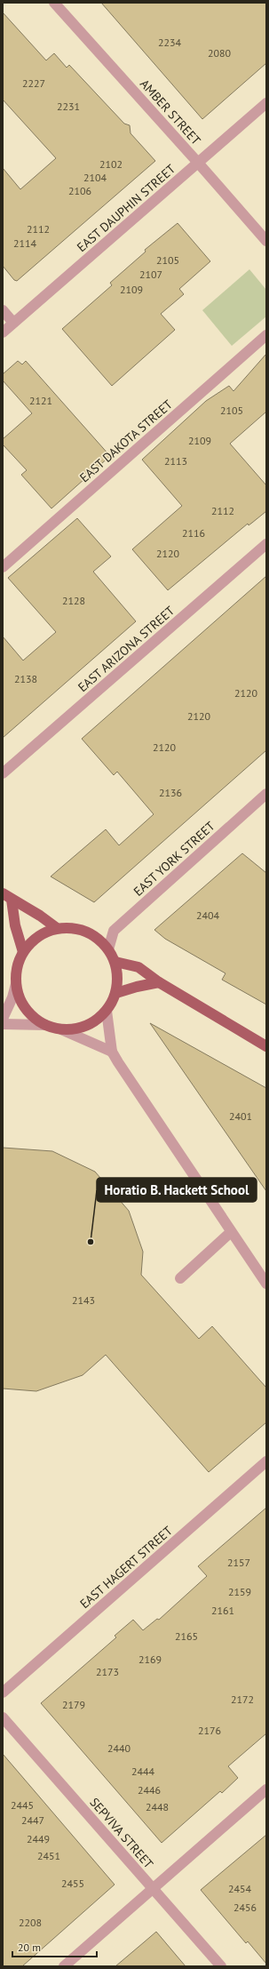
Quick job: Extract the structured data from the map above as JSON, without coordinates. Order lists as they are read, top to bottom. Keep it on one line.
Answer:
{"streets":{"street":["AMBER STREET","EAST DAUPHIN STREET","EAST DAKOTA STREET","EAST ARIZONA STREET","EAST YORK STREET","EAST HAGERT STREET","SEPVIVA STREET"]},"crossings":[["AMBER STREET","EAST DAUPHIN STREET"]],"places":["Horatio B. Hackett School"],"house_numbers":["2234","2080","2227","2231","2102","2104","2106","2112","2114","2105","2107","2109","2121","2105","2109","2113","2112","2116","2120","2128","2138","2120","2120","2120","2136","2404","2401","2143","2157","2159","2161","2165","2169","2173","2172","2179","2176","2440","2444","2446","2445","2448","2447","2449","2451","2455","2454","2456","2208"],"scale_bar":"20 m"}
